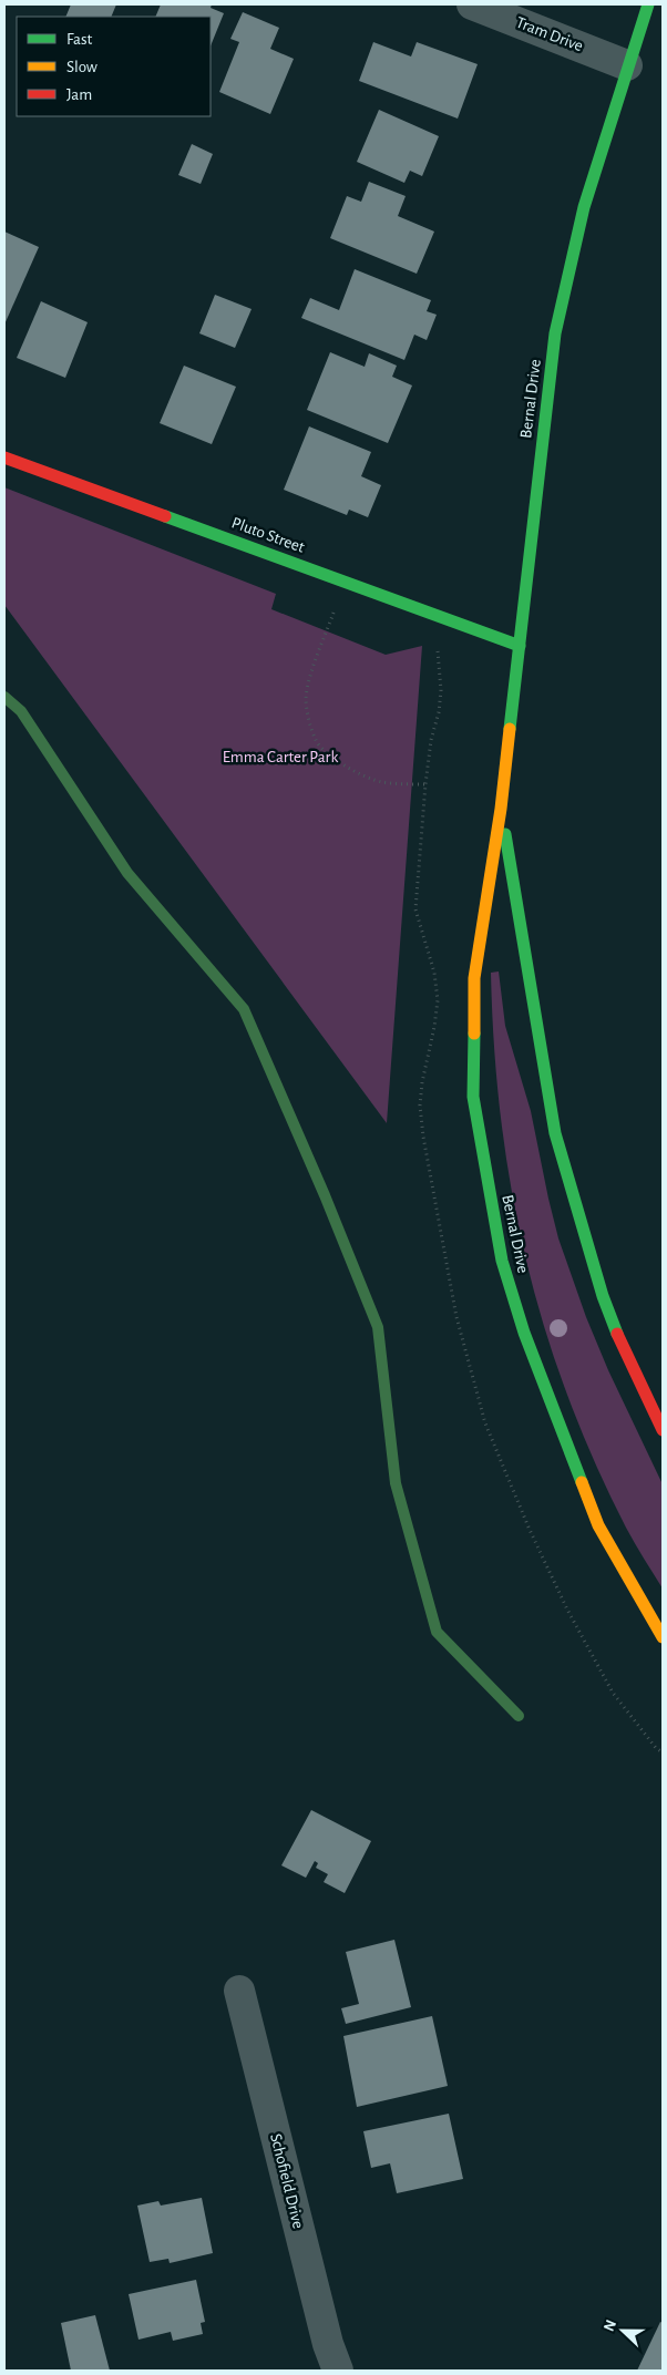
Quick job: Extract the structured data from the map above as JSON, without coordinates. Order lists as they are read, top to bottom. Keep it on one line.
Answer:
{"streets":{"street":["Tram Drive","Bernal Drive","Pluto Street","Schofield Drive"]},"crossings":[["Tram Drive","Bernal Drive"],["Bernal Drive","Pluto Street"]],"parks":["Emma Carter Park"],"legend":["Fast","Slow","Jam"],"north":"left"}
